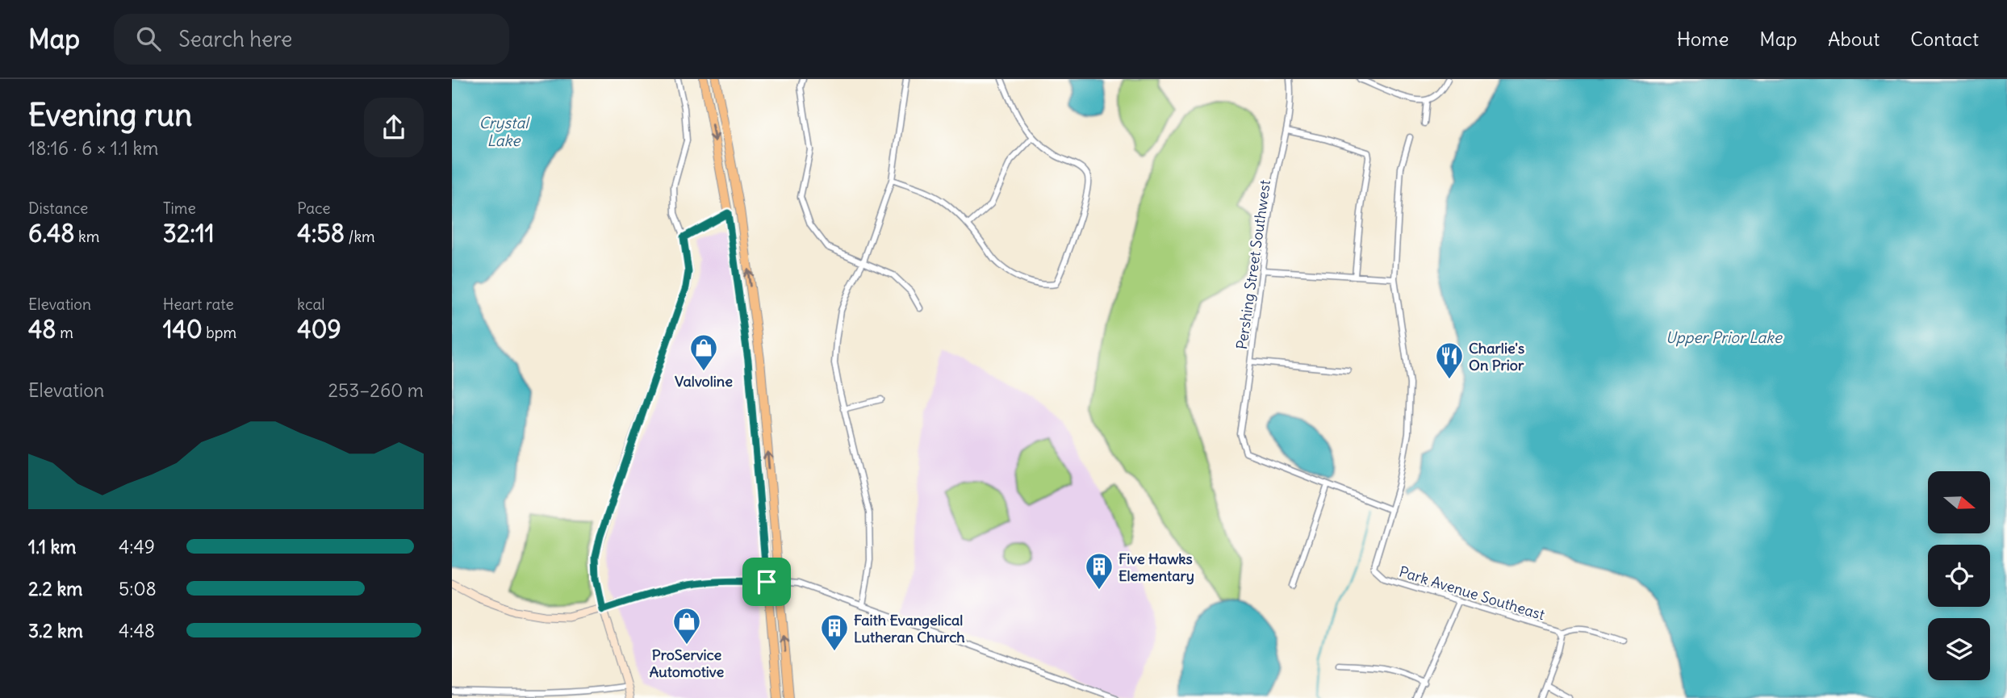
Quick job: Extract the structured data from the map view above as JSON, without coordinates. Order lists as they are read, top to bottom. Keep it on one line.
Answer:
{"streets":{"street":["Pershing Street Southwest","Park Avenue Southeast"]},"water":["Crystal Lake","Upper Prior Lake"],"places":{"shop":["Valvoline","ProService Automotive"],"restaurant":["Charlie's On Prior"],"building":["Five Hawks Elementary","Faith Evangelical Lutheran Church"]},"north":"right","page":{"header":"Map","search":"Search here","nav":["Home","Map","About","Contact"],"heading":["Evening run","18:16 · 6 × 1.1 km"],"stats":[["Distance","6.48 km"],["Time","32:11"],["Pace","4:58 /km"],["Elevation","48 m"],["Heart rate","140 bpm"],["kcal","409"]],"chart":["Elevation","253–260 m"],"list":[{"name":"1.1 km","note":"4:49"},{"name":"2.2 km","note":"5:08"},{"name":"3.2 km","note":"4:48"}]}}
